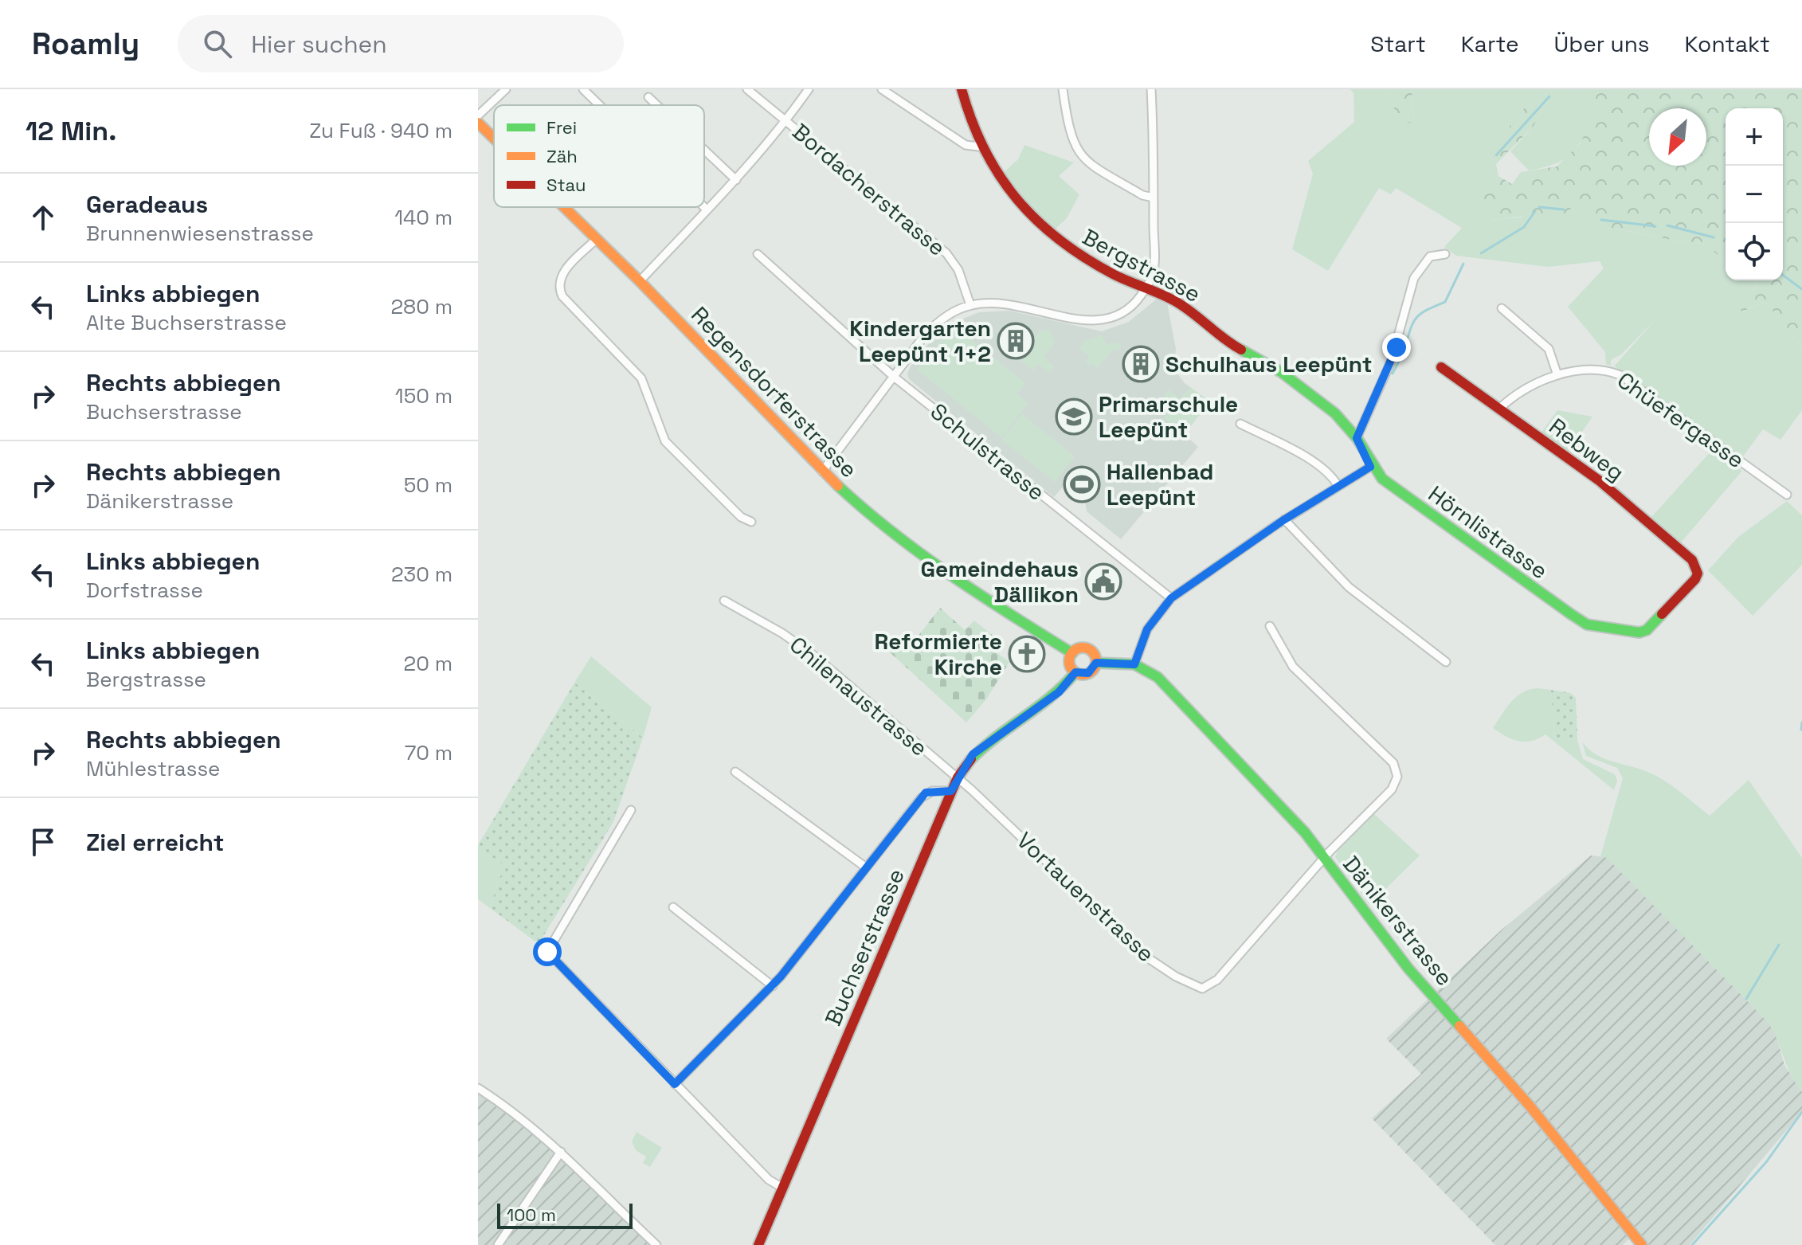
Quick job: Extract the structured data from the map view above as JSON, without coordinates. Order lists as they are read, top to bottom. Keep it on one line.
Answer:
{"streets":{"street":["Bordacherstrasse","Bergstrasse","Regensdorferstrasse","Chüefergasse","Rebweg","Schulstrasse","Hörnlistrasse","Chilenaustrasse","Vortauenstrasse","Dänikerstrasse","Buchserstrasse"]},"crossings":[["Bergstrasse","Hörnlistrasse"],["Regensdorferstrasse","Dänikerstrasse"],["Regensdorferstrasse","Buchserstrasse"],["Chüefergasse","Rebweg"],["Rebweg","Hörnlistrasse"],["Chilenaustrasse","Vortauenstrasse"],["Chilenaustrasse","Buchserstrasse"],["Vortauenstrasse","Dänikerstrasse"],["Vortauenstrasse","Buchserstrasse"],["Dänikerstrasse","Buchserstrasse"]],"places":{"building":["Kindergarten Leepünt 1+2","Schulhaus Leepünt"],"school or university":["Primarschule Leepünt"],"sports":["Hallenbad Leepünt"],"public building":["Gemeindehaus Dällikon"],"church":["Reformierte Kirche"]},"legend":["Frei","Zäh","Stau"],"scale_bar":"100 m","north":"bottom left","page":{"header":"Roamly","search":"Hier suchen","nav":["Start","Karte","Über uns","Kontakt"],"heading":["12 Min.","Zu Fuß · 940 m"],"map_buttons":["+","−"],"list":[["Geradeaus","Brunnenwiesenstrasse","140 m"],["Links abbiegen","Alte Buchserstrasse","280 m"],["Rechts abbiegen","Buchserstrasse","150 m"],["Rechts abbiegen","Dänikerstrasse","50 m"],["Links abbiegen","Dorfstrasse","230 m"],["Links abbiegen","Bergstrasse","20 m"],["Rechts abbiegen","Mühlestrasse","70 m"],"Ziel erreicht"],"scale":"100 m"}}
